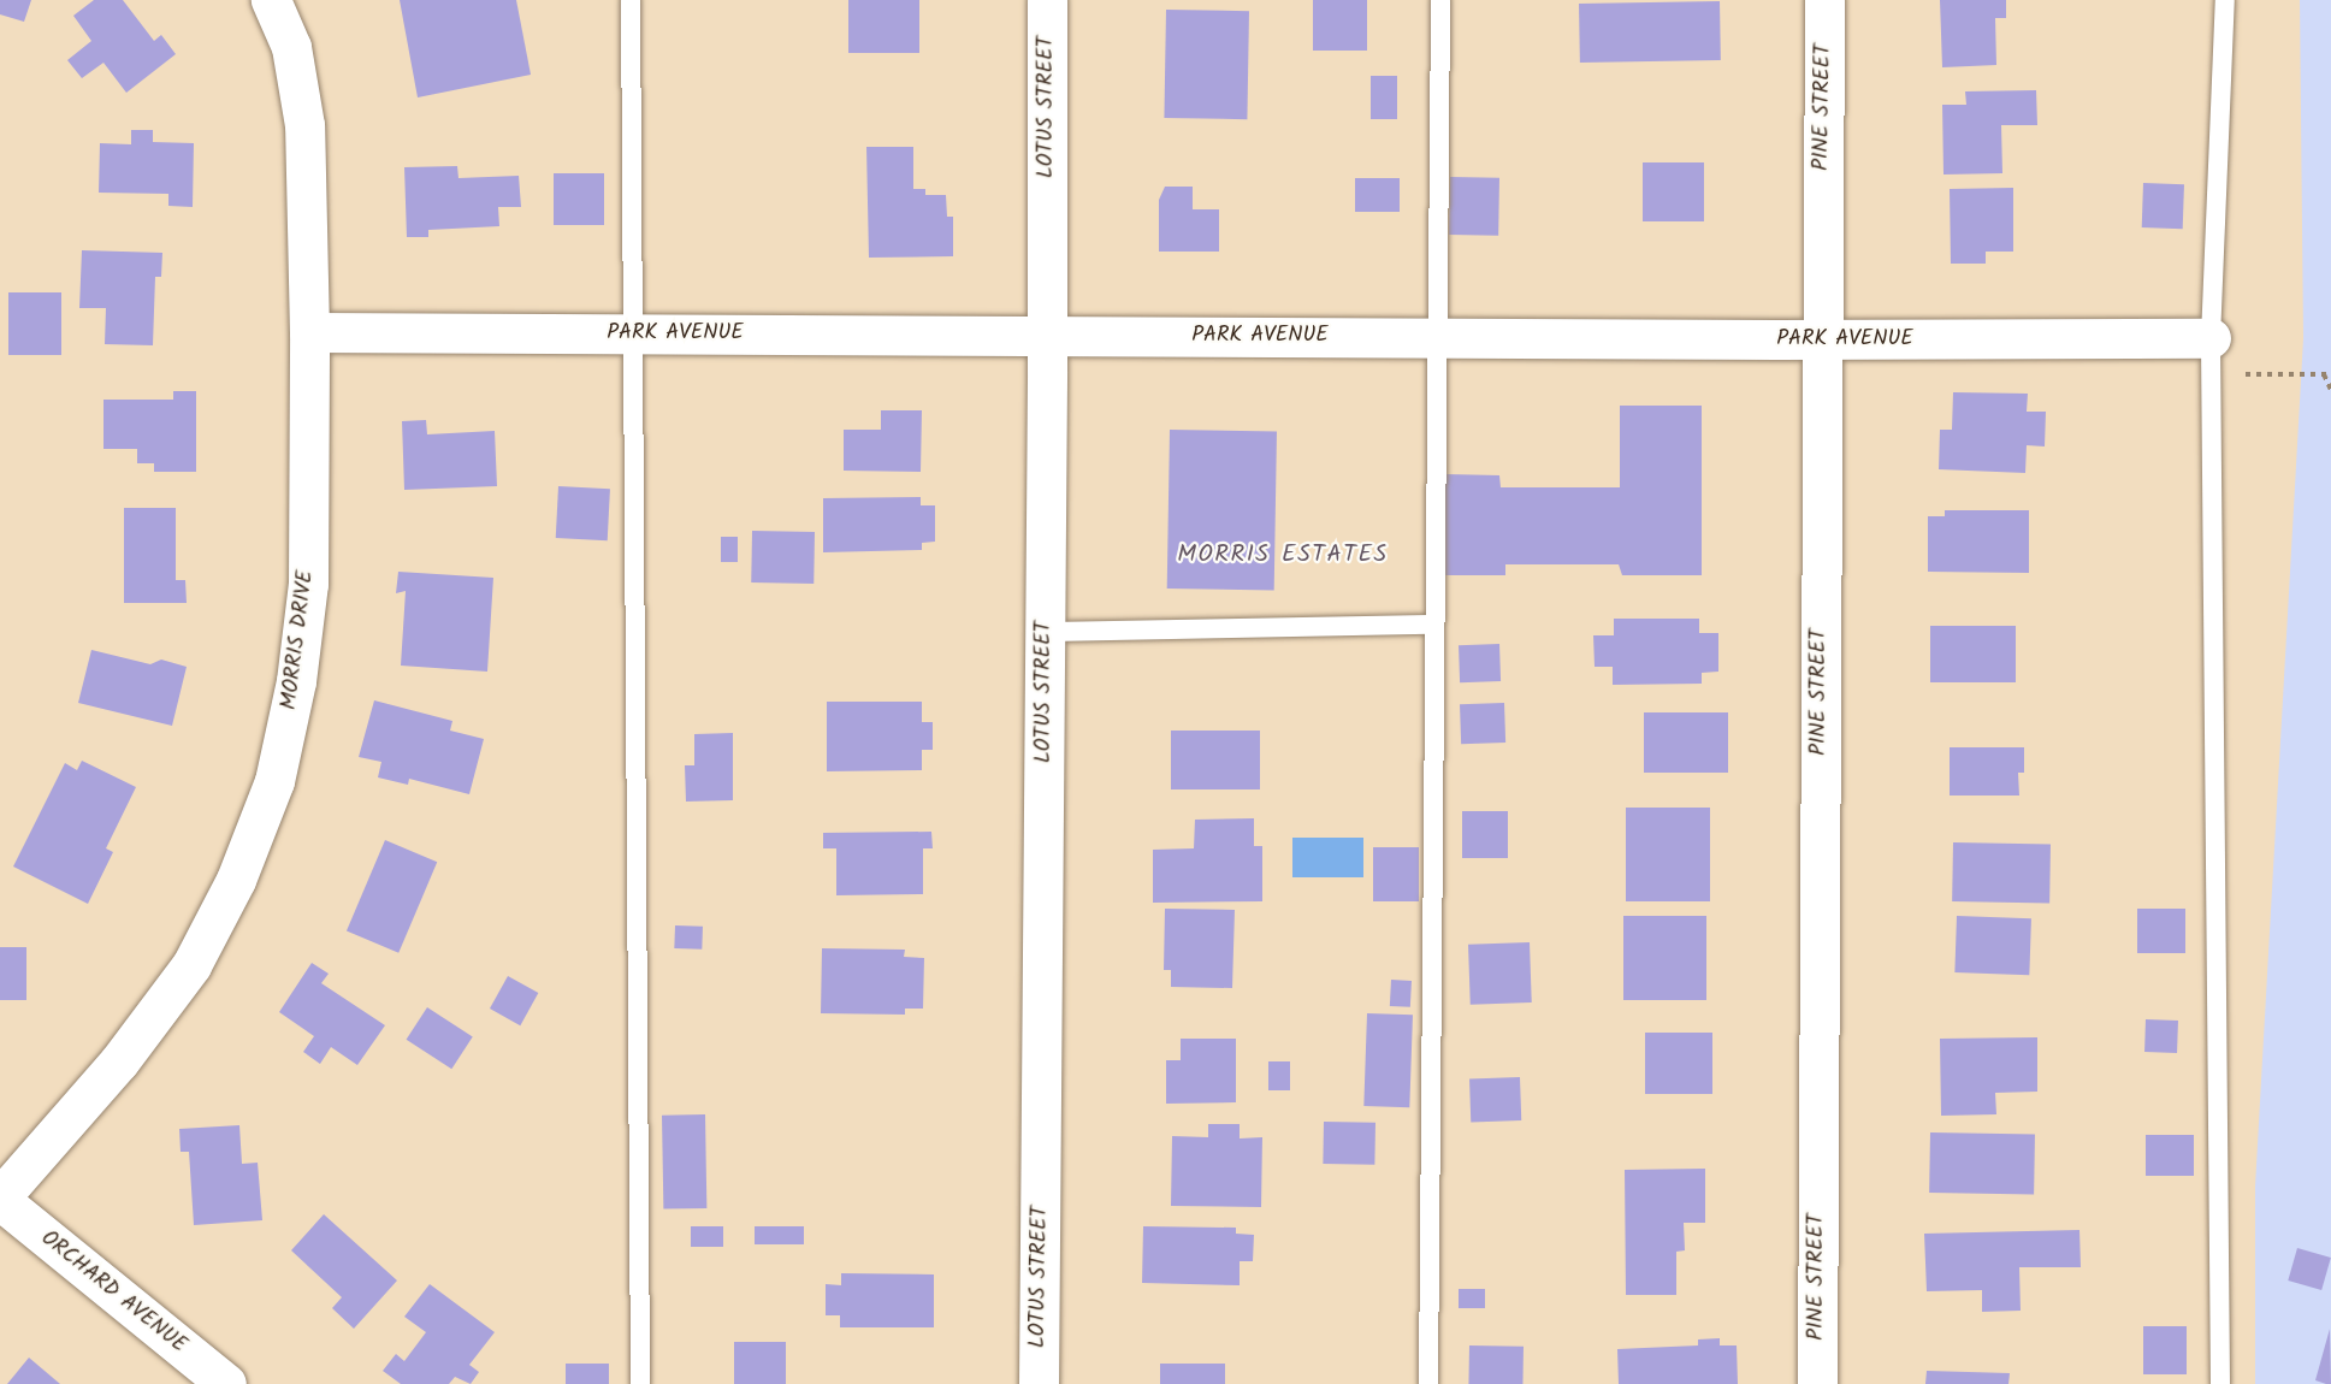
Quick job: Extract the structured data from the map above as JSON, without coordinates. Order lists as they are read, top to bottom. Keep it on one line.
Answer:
{"streets":{"street":["LOTUS STREET","PINE STREET","PARK AVENUE","MORRIS DRIVE","ORCHARD AVENUE"]},"crossings":[["LOTUS STREET","PARK AVENUE"],["PINE STREET","PARK AVENUE"],["PARK AVENUE","MORRIS DRIVE"],["MORRIS DRIVE","ORCHARD AVENUE"]],"districts":["MORRIS ESTATES"]}
